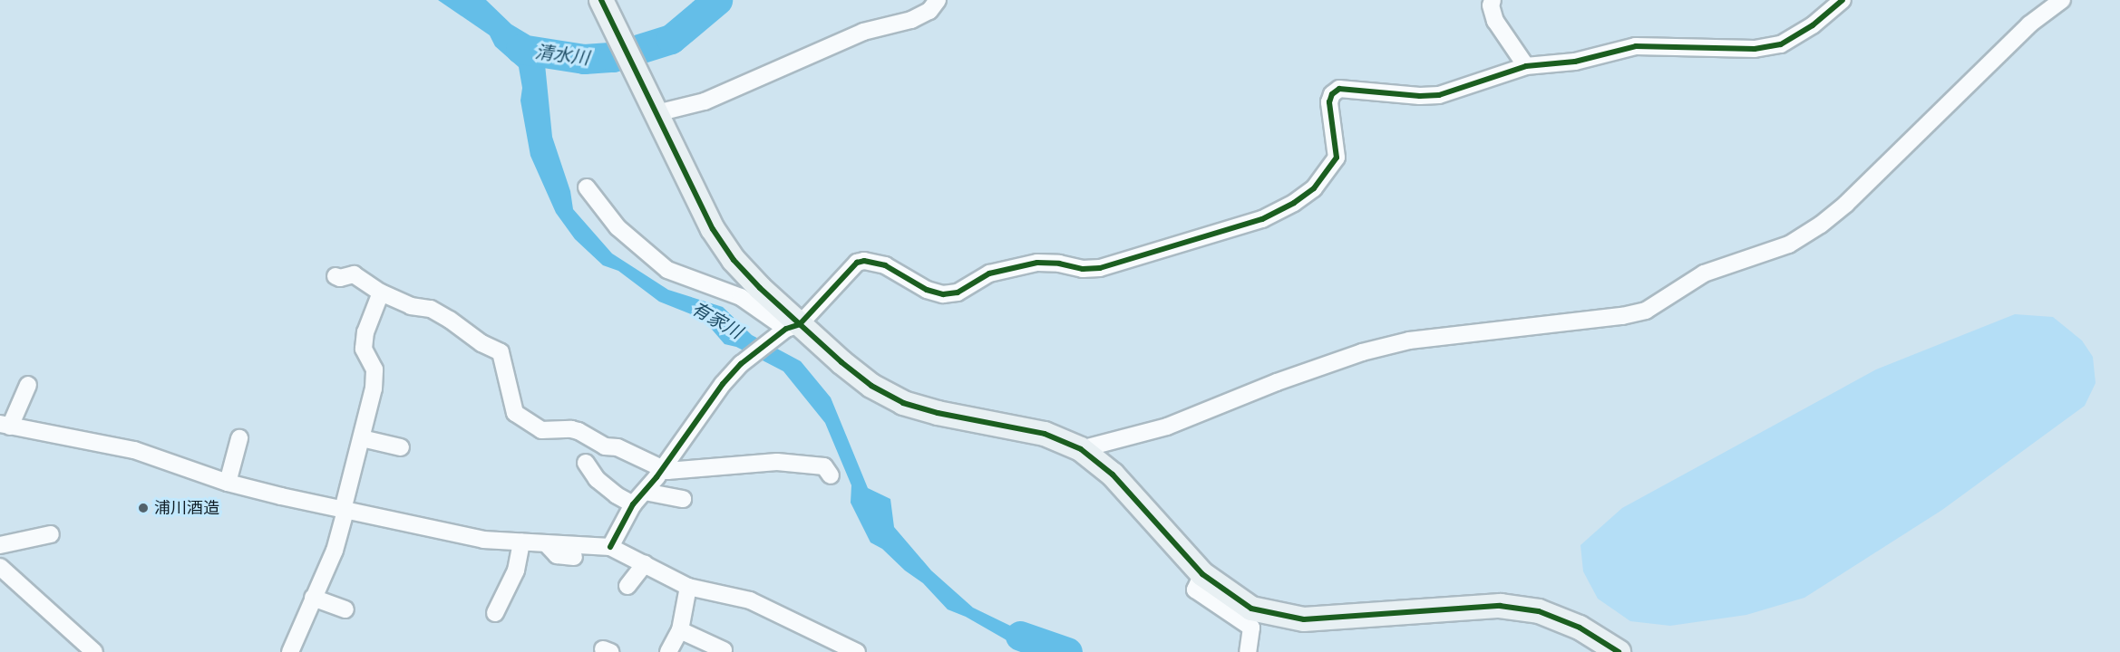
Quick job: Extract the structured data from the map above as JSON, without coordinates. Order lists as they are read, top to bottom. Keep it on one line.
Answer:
{"water":["清水川","有家川"],"places":["浦川酒造"]}
